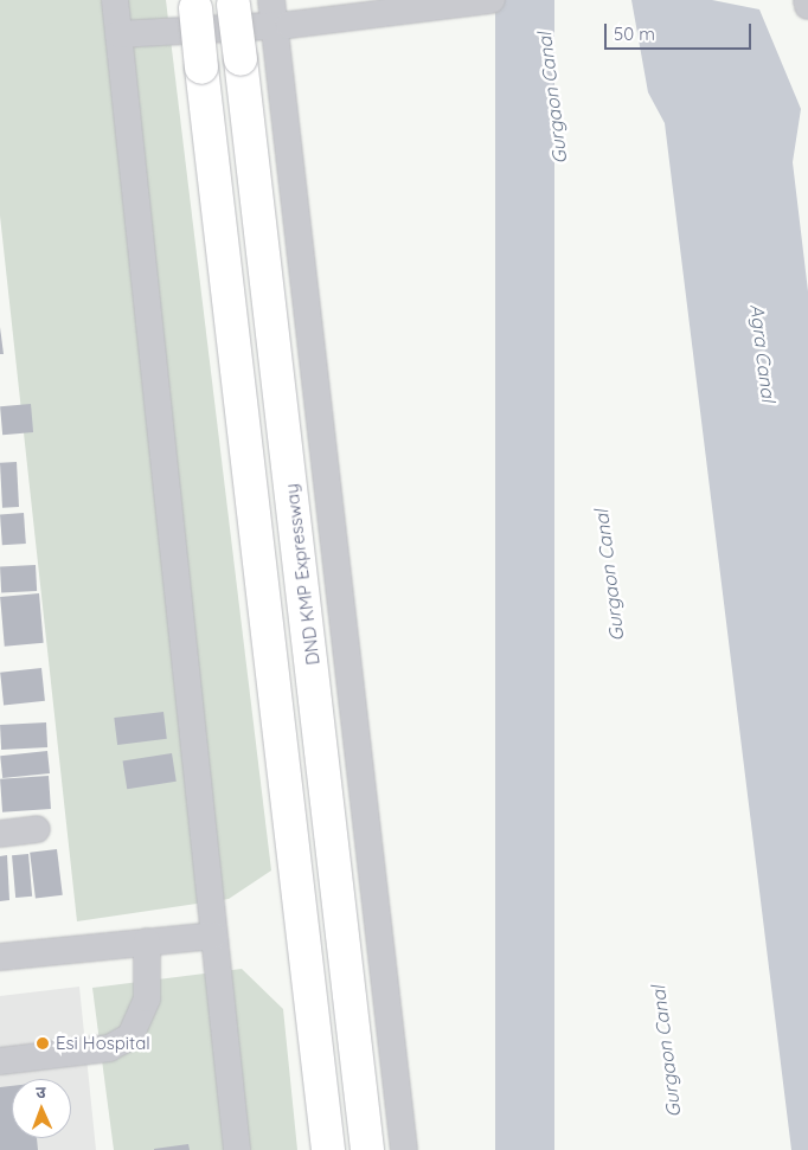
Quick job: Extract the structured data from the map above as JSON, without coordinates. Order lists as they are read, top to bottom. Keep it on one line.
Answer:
{"streets":{"highway":["DND KMP Expressway"]},"water":["Gurgaon Canal","Agra Canal"],"places":["Esi Hospital"],"scale_bar":"50 m","north":"top"}
